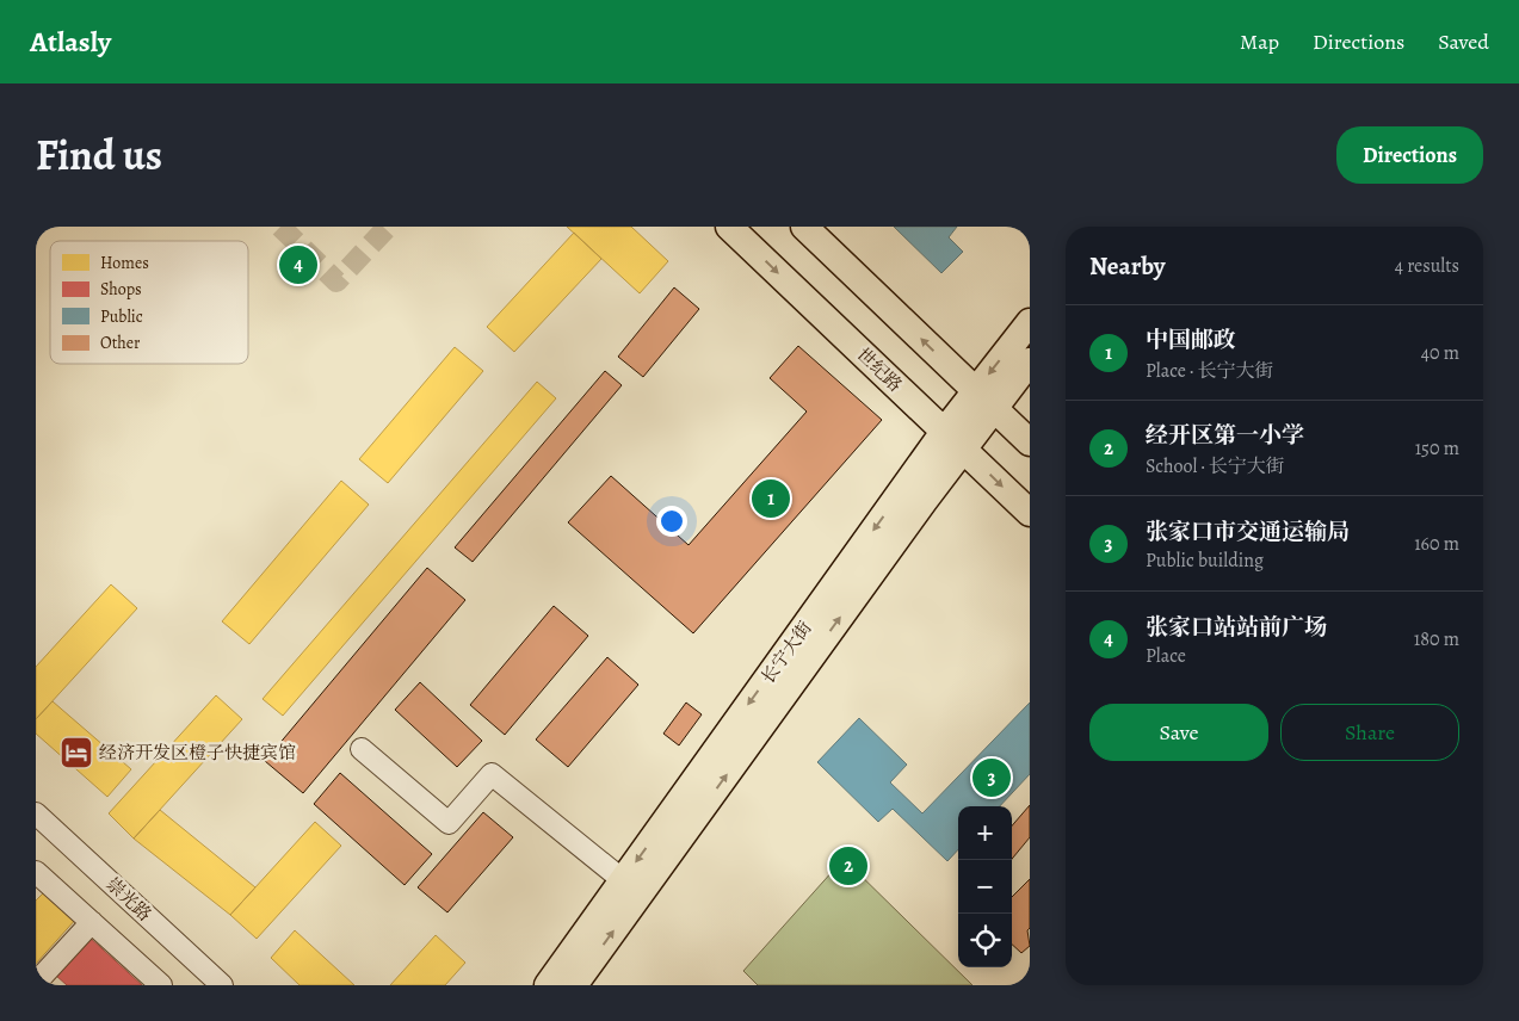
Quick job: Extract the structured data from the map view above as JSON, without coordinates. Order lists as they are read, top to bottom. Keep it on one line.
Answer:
{"streets":{"main road":["世纪路","长宁大街"],"street":["崇光路"]},"crossings":[["世纪路","长宁大街"]],"places":{"hotel":["经济开发区橙子快捷宾馆"]},"legend":["Homes","Shops","Public","Other"],"page":{"header":"Atlasly","nav":["Map","Directions","Saved"],"title":"Find us","buttons":["Directions",["Save","Share"]],"heading":["Nearby","4 results"],"pins":["4","1","3","2"],"list":[{"mark":"1","name":"中国邮政","note":"Place · 长宁大街","value":"40 m"},{"mark":"2","name":"经开区第一小学","note":"School · 长宁大街","value":"150 m"},{"mark":"3","name":"张家口市交通运输局","note":"Public building","value":"160 m"},{"mark":"4","name":"张家口站站前广场","note":"Place","value":"180 m"}],"map_buttons":["+","−"]}}
